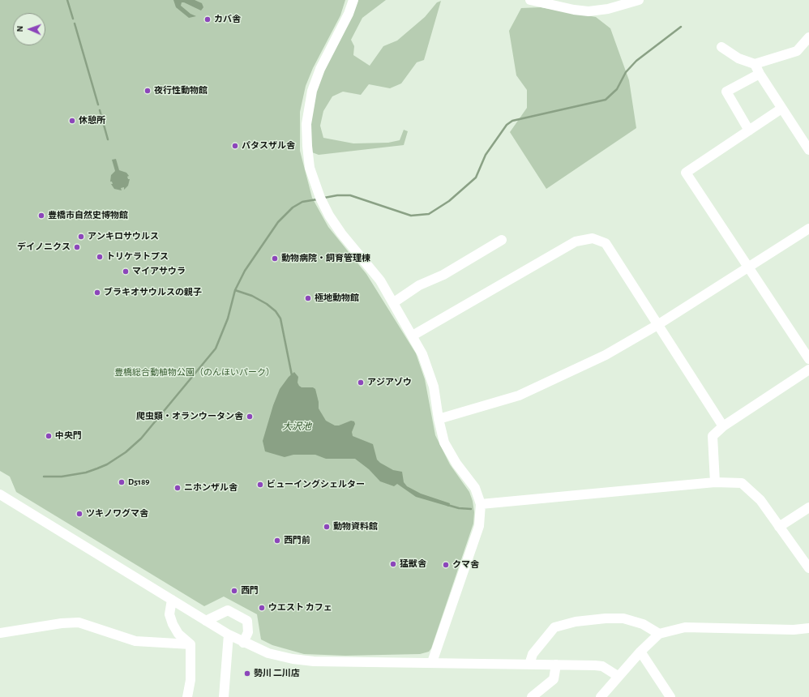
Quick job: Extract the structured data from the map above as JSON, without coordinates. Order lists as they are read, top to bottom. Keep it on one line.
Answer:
{"water":["大沢池"],"parks":["豊橋総合動植物公園（のんほいパーク）"],"places":["カバ舎","夜行性動物館","休憩所","パタスザル舎","豊橋市自然史博物館","アンキロサウルス","デイノニクス","トリケラトプス","動物病院・飼育管理棟","マイアサウラ","ブラキオサウルスの親子","極地動物館","アジアゾウ","爬虫類・オランウータン舎","中央門","D5189","ビューイングシェルター","ニホンザル舎","ツキノワグマ舎","動物資料館","西門前","猛獣舎","クマ舎","西門","ウエスト カフェ","勢川 二川店"],"north":"left"}
